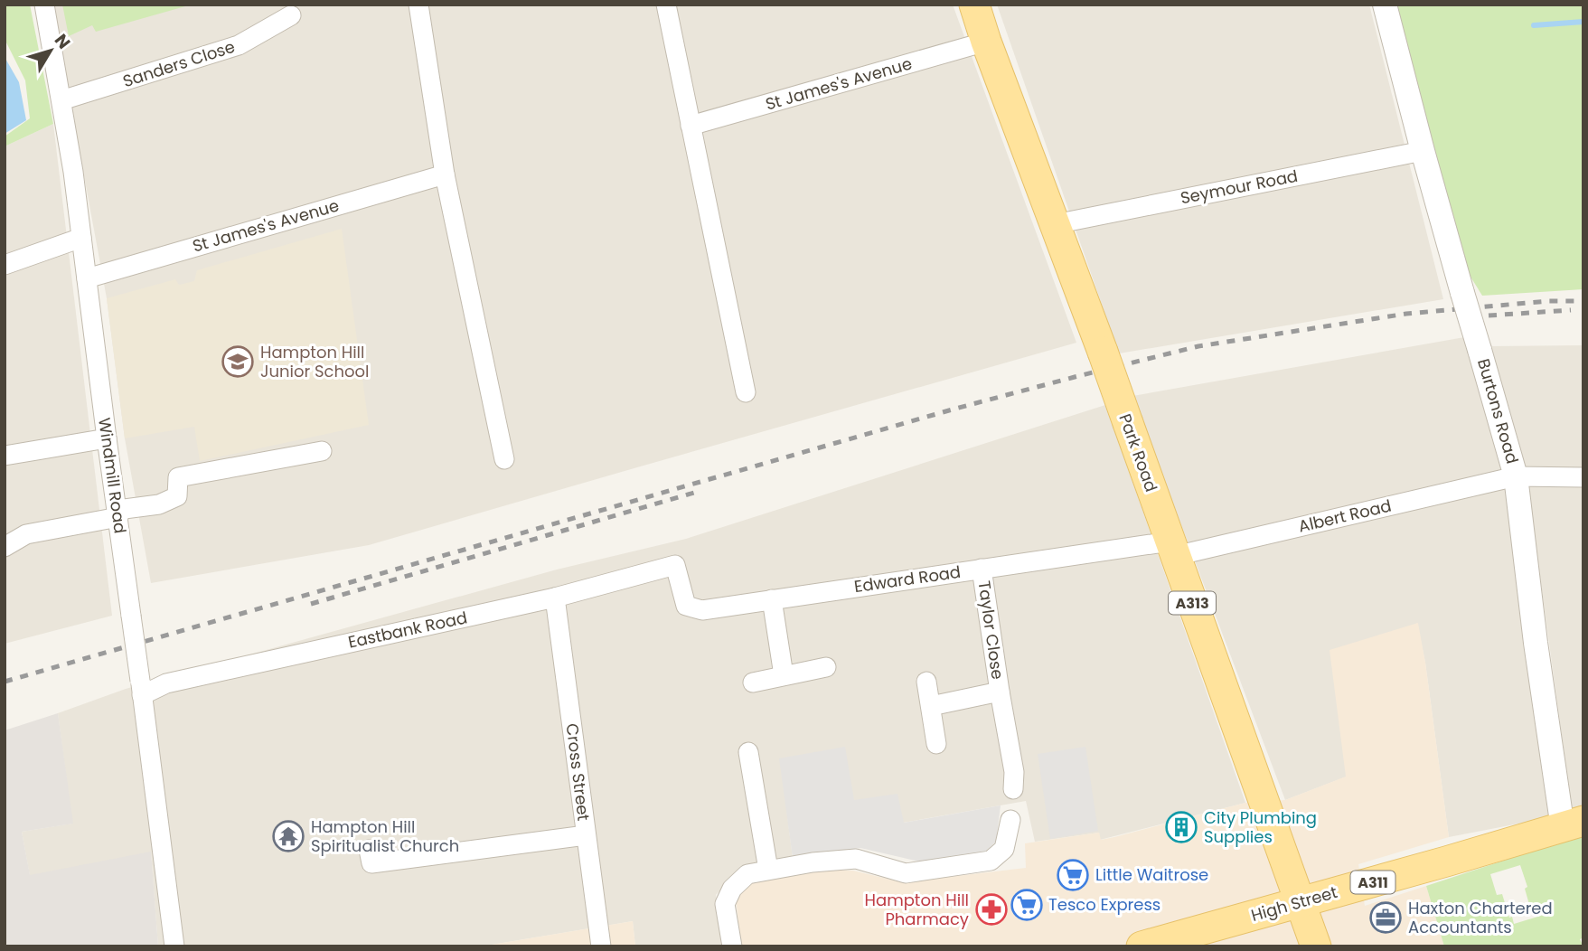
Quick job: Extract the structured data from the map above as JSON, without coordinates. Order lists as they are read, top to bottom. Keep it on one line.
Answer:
{"streets":{"main road":["Park Road","A313","A311","High Street"],"street":["Sanders Close","St James's Avenue","Seymour Road","Burtons Road","Windmill Road","Albert Road","Edward Road","Eastbank Road","Taylor Close","Cross Street"]},"crossings":[["Sanders Close","Windmill Road"],["St James's Avenue","Park Road"],["St James's Avenue","Windmill Road"],["Seymour Road","Burtons Road"],["Seymour Road","Park Road"],["Burtons Road","Albert Road"],["Burtons Road","High Street"],["Park Road","Albert Road"],["Park Road","Edward Road"],["Park Road","A313"],["Park Road","High Street"],["Windmill Road","Eastbank Road"],["Albert Road","Edward Road"],["Edward Road","Eastbank Road"],["Edward Road","Taylor Close"],["A313","High Street"],["Eastbank Road","Cross Street"],["A311","High Street"]],"places":{"school or university":["Hampton Hill Junior School"],"building":["City Plumbing Supplies"],"temple":["Hampton Hill Spiritualist Church"],"supermarket":["Little Waitrose","Tesco Express"],"pharmacy":["Hampton Hill Pharmacy"],"office":["Haxton Chartered Accountants"]},"north":"top right"}
